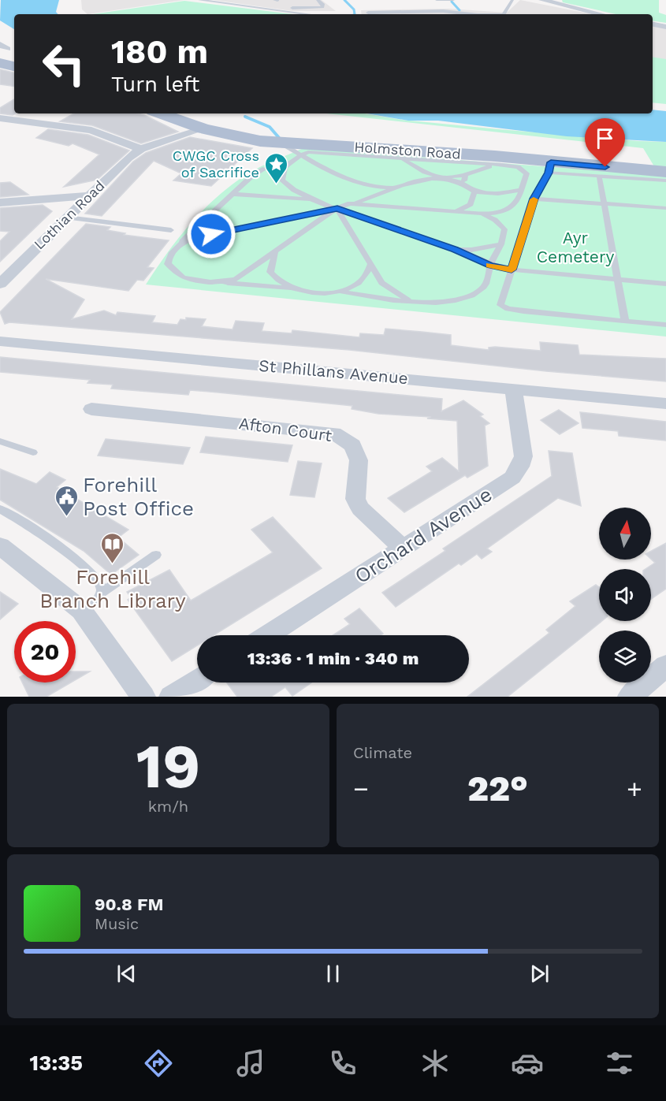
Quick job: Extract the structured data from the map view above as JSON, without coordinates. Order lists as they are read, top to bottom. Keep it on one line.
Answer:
{"streets":{"main road":["Holmston Road"],"street":["Lothian Road","St Phillans Avenue","Afton Court","Orchard Avenue"]},"crossings":[["St Phillans Avenue","Orchard Avenue"],["Afton Court","Orchard Avenue"]],"parks":["Ayr Cemetery"],"places":{"place":["CWGC Cross of Sacrifice"],"public building":["Forehill Post Office"],"library":["Forehill Branch Library"]},"north":"top","page":{"turn":["180 m","Turn left"],"limit":"20","trip":"13:36 · 1 min · 340 m","tile":[["19","km/h"],"Climate"],"heat":["−","22°","+"],"song":["90.8 FM","Music"],"tabs":"13:35"}}
